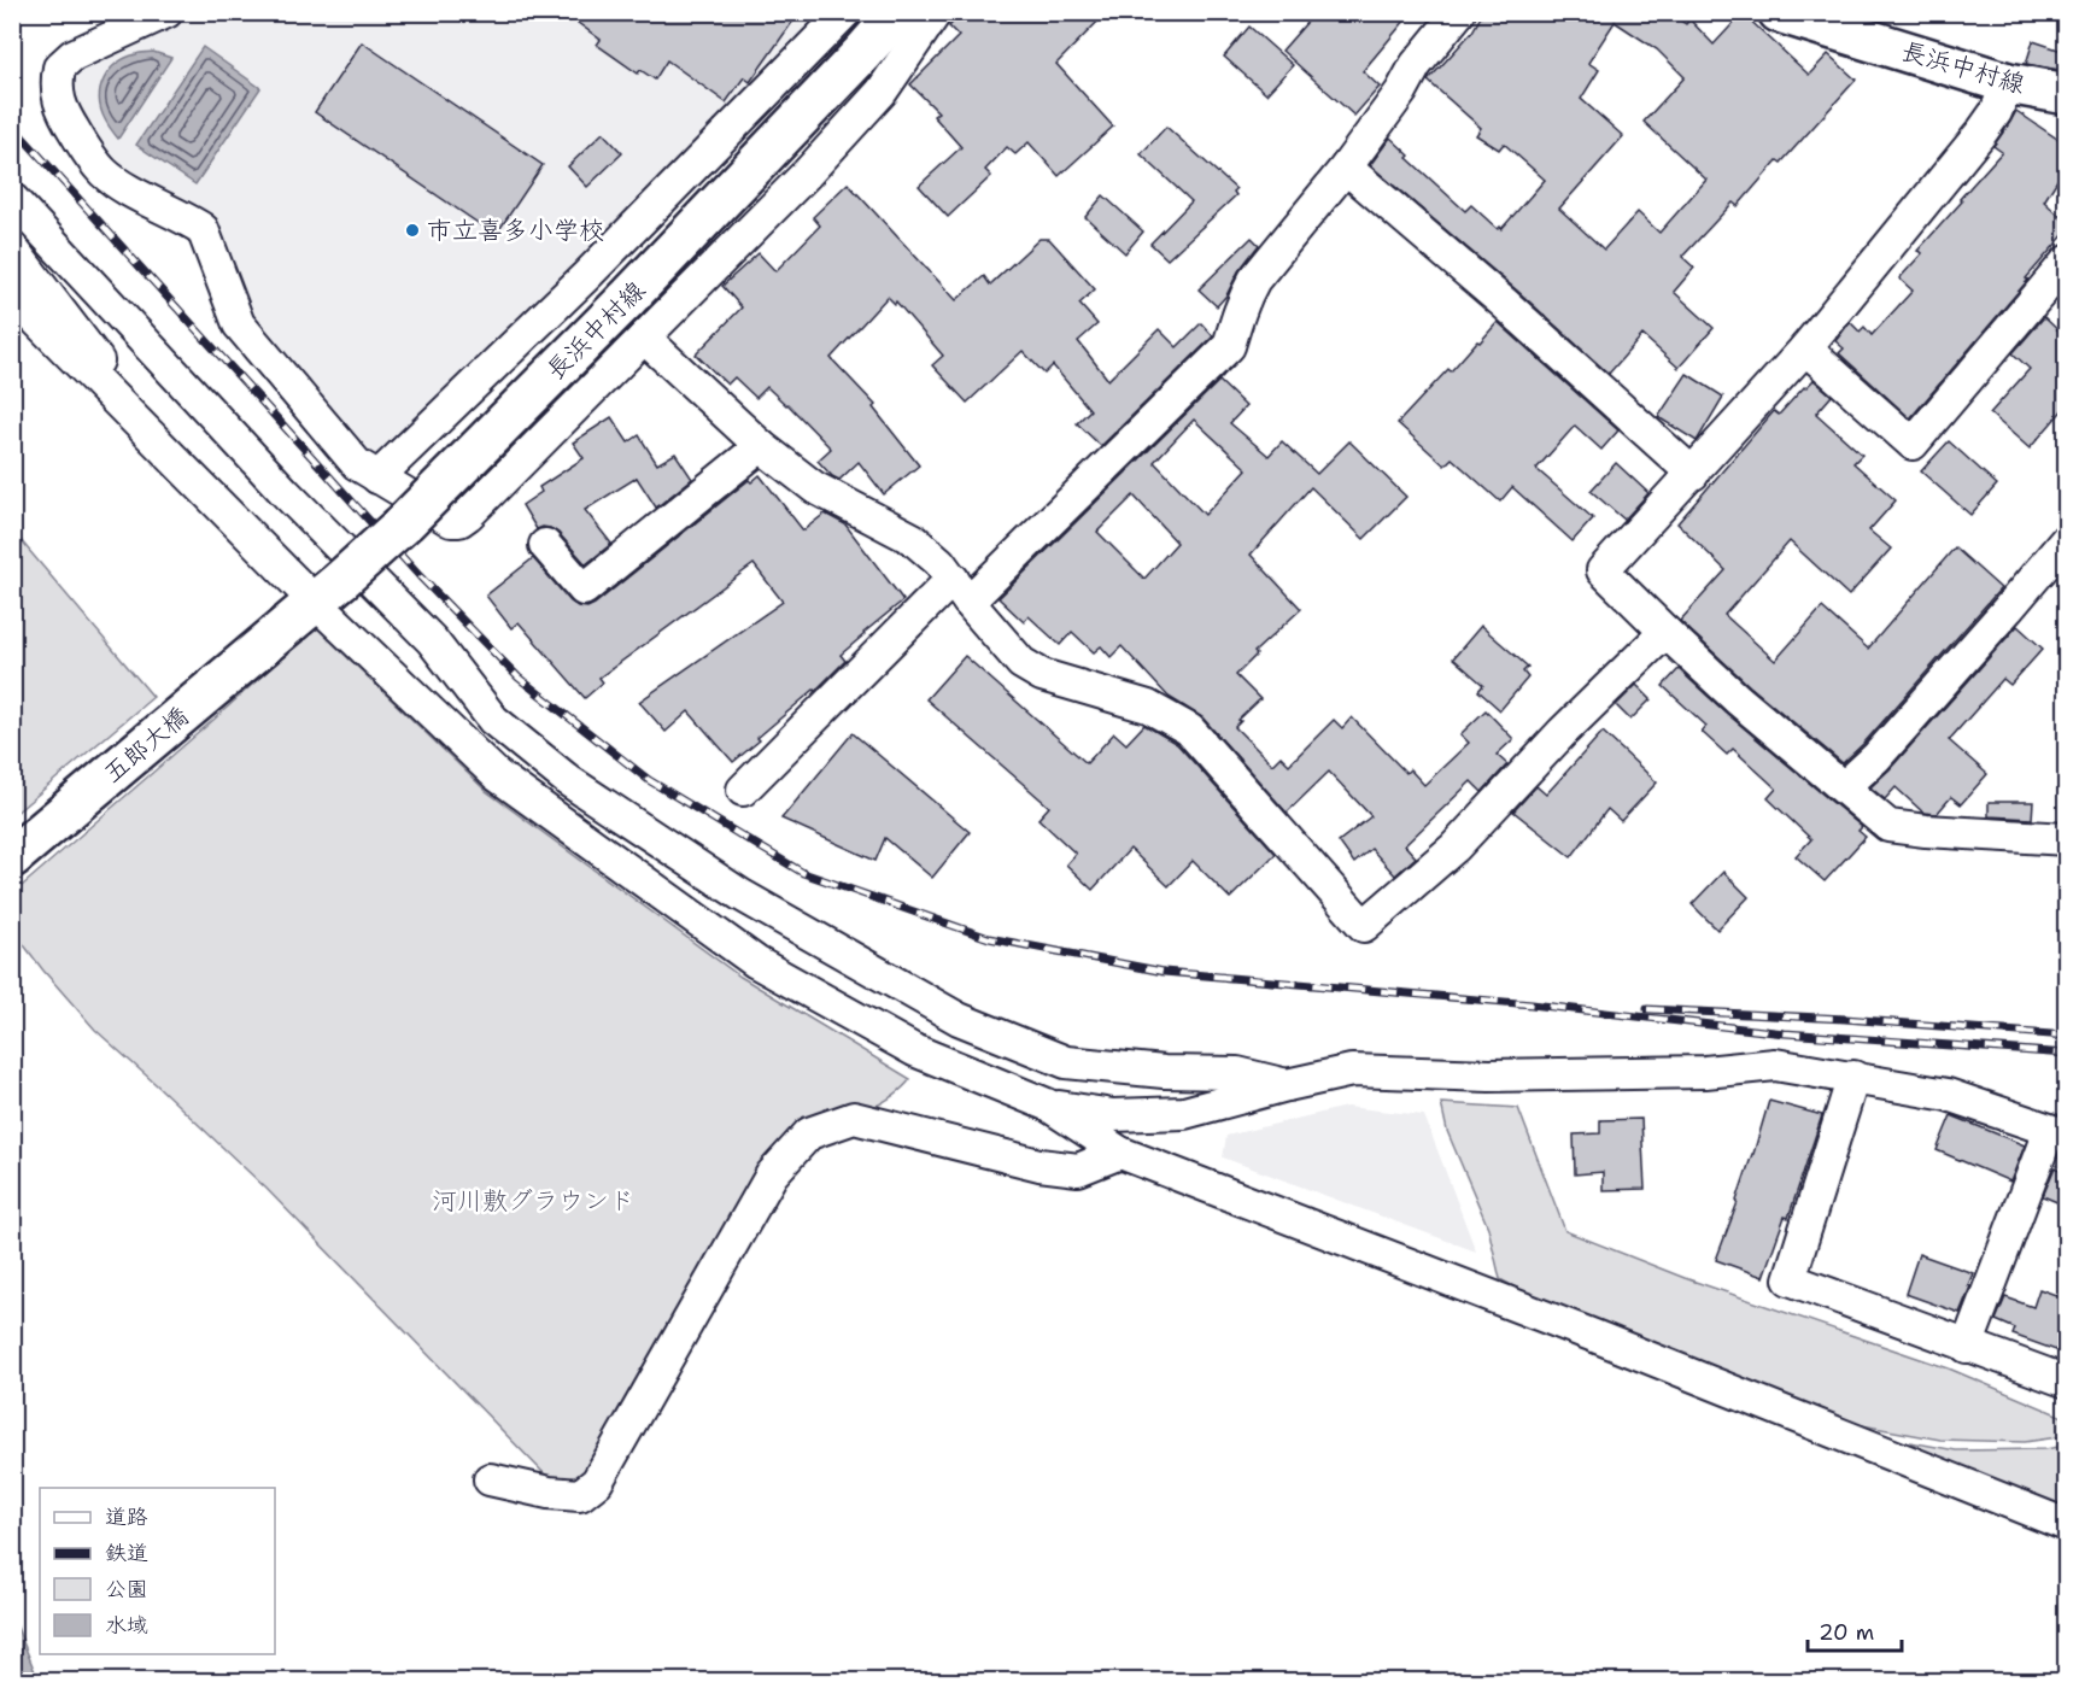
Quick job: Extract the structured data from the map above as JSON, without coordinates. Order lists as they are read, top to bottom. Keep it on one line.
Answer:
{"streets":{"main road":["長浜中村線","五郎大橋"]},"crossings":[["長浜中村線","五郎大橋"]],"parks":["河川敷グラウンド"],"places":["市立喜多小学校"],"legend":["道路","鉄道","公園","水域"],"scale_bar":"20 m"}
